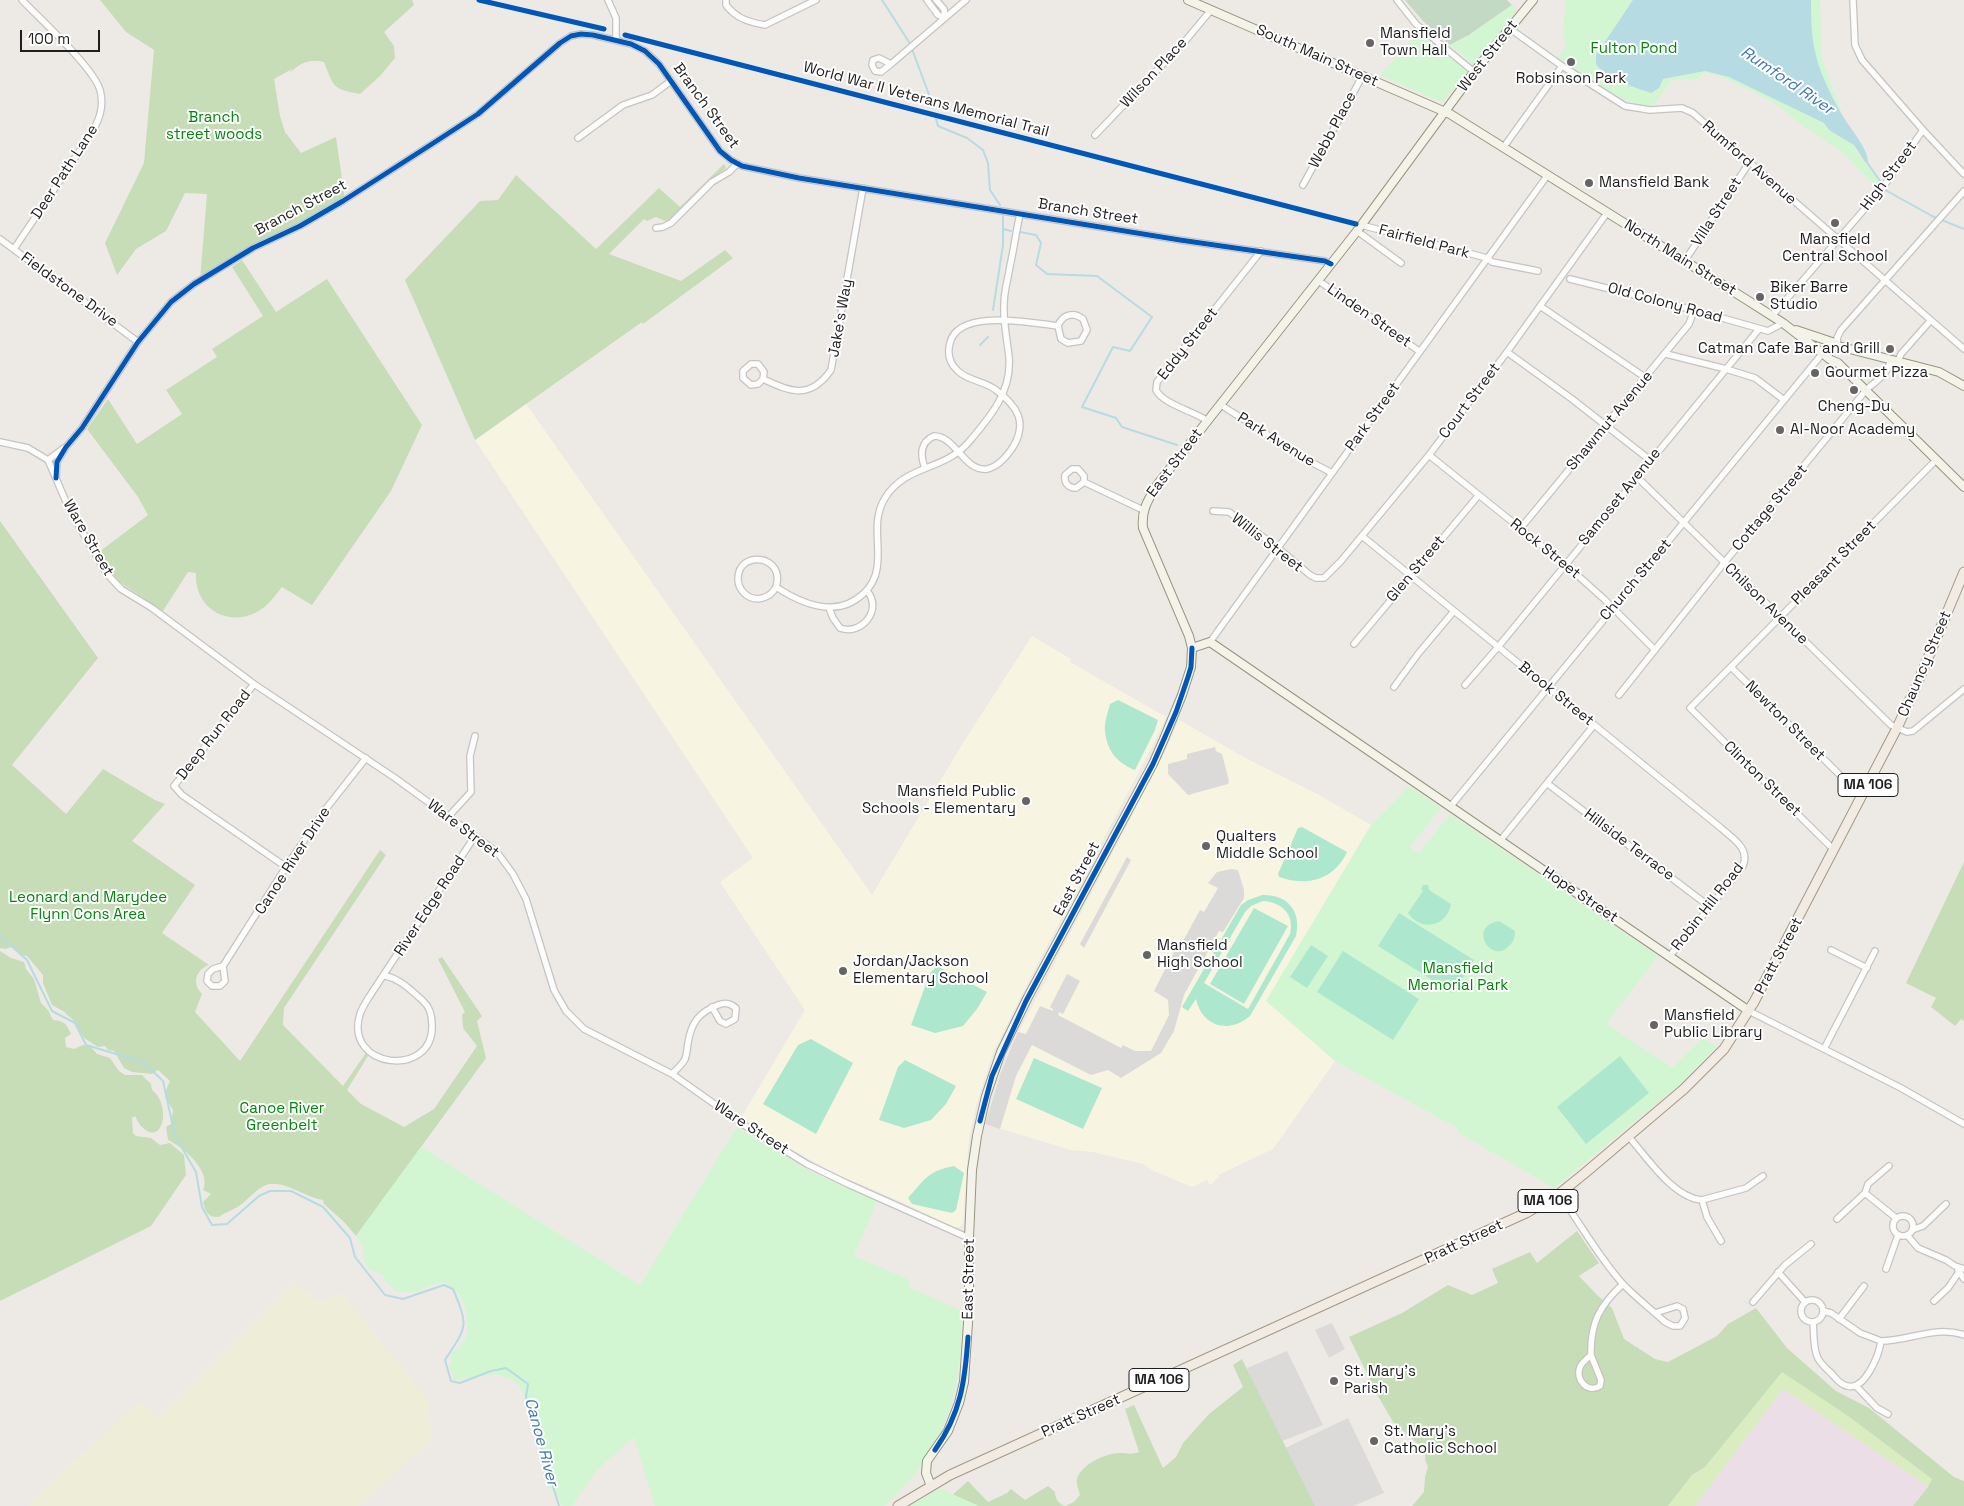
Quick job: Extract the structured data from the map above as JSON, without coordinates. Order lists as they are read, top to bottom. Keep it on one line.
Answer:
{"streets":{"main road":["South Main Street","West Street","North Main Street","East Street","Chauncy Street","MA 106","Hope Street","Pratt Street"],"street":["Wilson Place","Branch Street","Webb Place","Rumford Avenue","Deer Path Lane","High Street","Villa Street","Fairfield Park","Fieldstone Drive","Old Colony Road","Linden Street","Jake's Way","Eddy Street","Court Street","Park Street","Shawmut Avenue","Park Avenue","Samoset Avenue","Cottage Street","Ware Street","Willis Street","Rock Street","Pleasant Street","Glen Street","Church Street","Chilson Avenue","Brook Street","Newton Street","Deep Run Road","Clinton Street","Hillside Terrace","Canoe River Drive","River Edge Road","Robin Hill Road"],"cycle path":["World War II Veterans Memorial Trail"]},"crossings":[["South Main Street","West Street"],["South Main Street","Wilson Place"],["South Main Street","Webb Place"],["South Main Street","North Main Street"],["South Main Street","East Street"],["West Street","Rumford Avenue"],["West Street","North Main Street"],["West Street","East Street"],["Branch Street","Fieldstone Drive"],["Branch Street","Jake's Way"],["Branch Street","Eddy Street"],["Branch Street","East Street"],["Branch Street","Ware Street"],["Rumford Avenue","High Street"],["Rumford Avenue","Villa Street"],["Rumford Avenue","Cottage Street"],["Deer Path Lane","Fieldstone Drive"],["High Street","North Main Street"],["Villa Street","North Main Street"],["Fairfield Park","Park Street"],["Fairfield Park","East Street"],["North Main Street","Court Street"],["North Main Street","Park Street"],["North Main Street","East Street"],["North Main Street","Cottage Street"],["North Main Street","Pleasant Street"],["North Main Street","Church Street"],["Old Colony Road","Shawmut Avenue"],["Old Colony Road","Samoset Avenue"],["Linden Street","Park Street"],["Linden Street","East Street"],["Eddy Street","East Street"],["Court Street","Willis Street"],["Court Street","Rock Street"],["Court Street","Brook Street"],["Park Street","Park Avenue"],["Park Street","Willis Street"],["Park Street","Hope Street"],["Shawmut Avenue","Rock Street"],["Park Avenue","East Street"],["East Street","Ware Street"],["East Street","Pratt Street"],["Samoset Avenue","Rock Street"],["Samoset Avenue","Chilson Avenue"],["Samoset Avenue","Brook Street"],["Cottage Street","Rock Street"],["Cottage Street","Chilson Avenue"],["Ware Street","Deep Run Road"],["Ware Street","Canoe River Drive"],["Ware Street","River Edge Road"],["Rock Street","Glen Street"],["Rock Street","Church Street"],["Pleasant Street","Chilson Avenue"],["Pleasant Street","Newton Street"],["Pleasant Street","Clinton Street"],["Glen Street","Brook Street"],["Church Street","Chilson Avenue"],["Church Street","Brook Street"],["Church Street","Hope Street"],["Chilson Avenue","Chauncy Street"],["Chilson Avenue","Pratt Street"],["Chauncy Street","Pratt Street"],["Brook Street","Robin Hill Road"],["Newton Street","Pratt Street"],["Deep Run Road","Canoe River Drive"],["Clinton Street","Pratt Street"],["Hillside Terrace","Robin Hill Road"],["Hope Street","Robin Hill Road"],["Hope Street","Pratt Street"]],"water":["Rumford River","Canoe River"],"parks":["Fulton Pond","Branch street woods","Leonard and Marydee Flynn Cons Area","Mansfield Memorial Park","Canoe River Greenbelt"],"places":["Mansfield Town Hall","Robsinson Park","Mansfield Bank","Mansfield Central School","Biker Barre Studio","Catman Cafe Bar and Grill","Gourmet Pizza","Cheng-Du","Al-Noor Academy","Mansfield Public Schools - Elementary","Qualters Middle School","Mansfield High School","Jordan/Jackson Elementary School","Mansfield Public Library","St. Mary's Parish","St. Mary's Catholic School"],"scale_bar":"100 m"}
